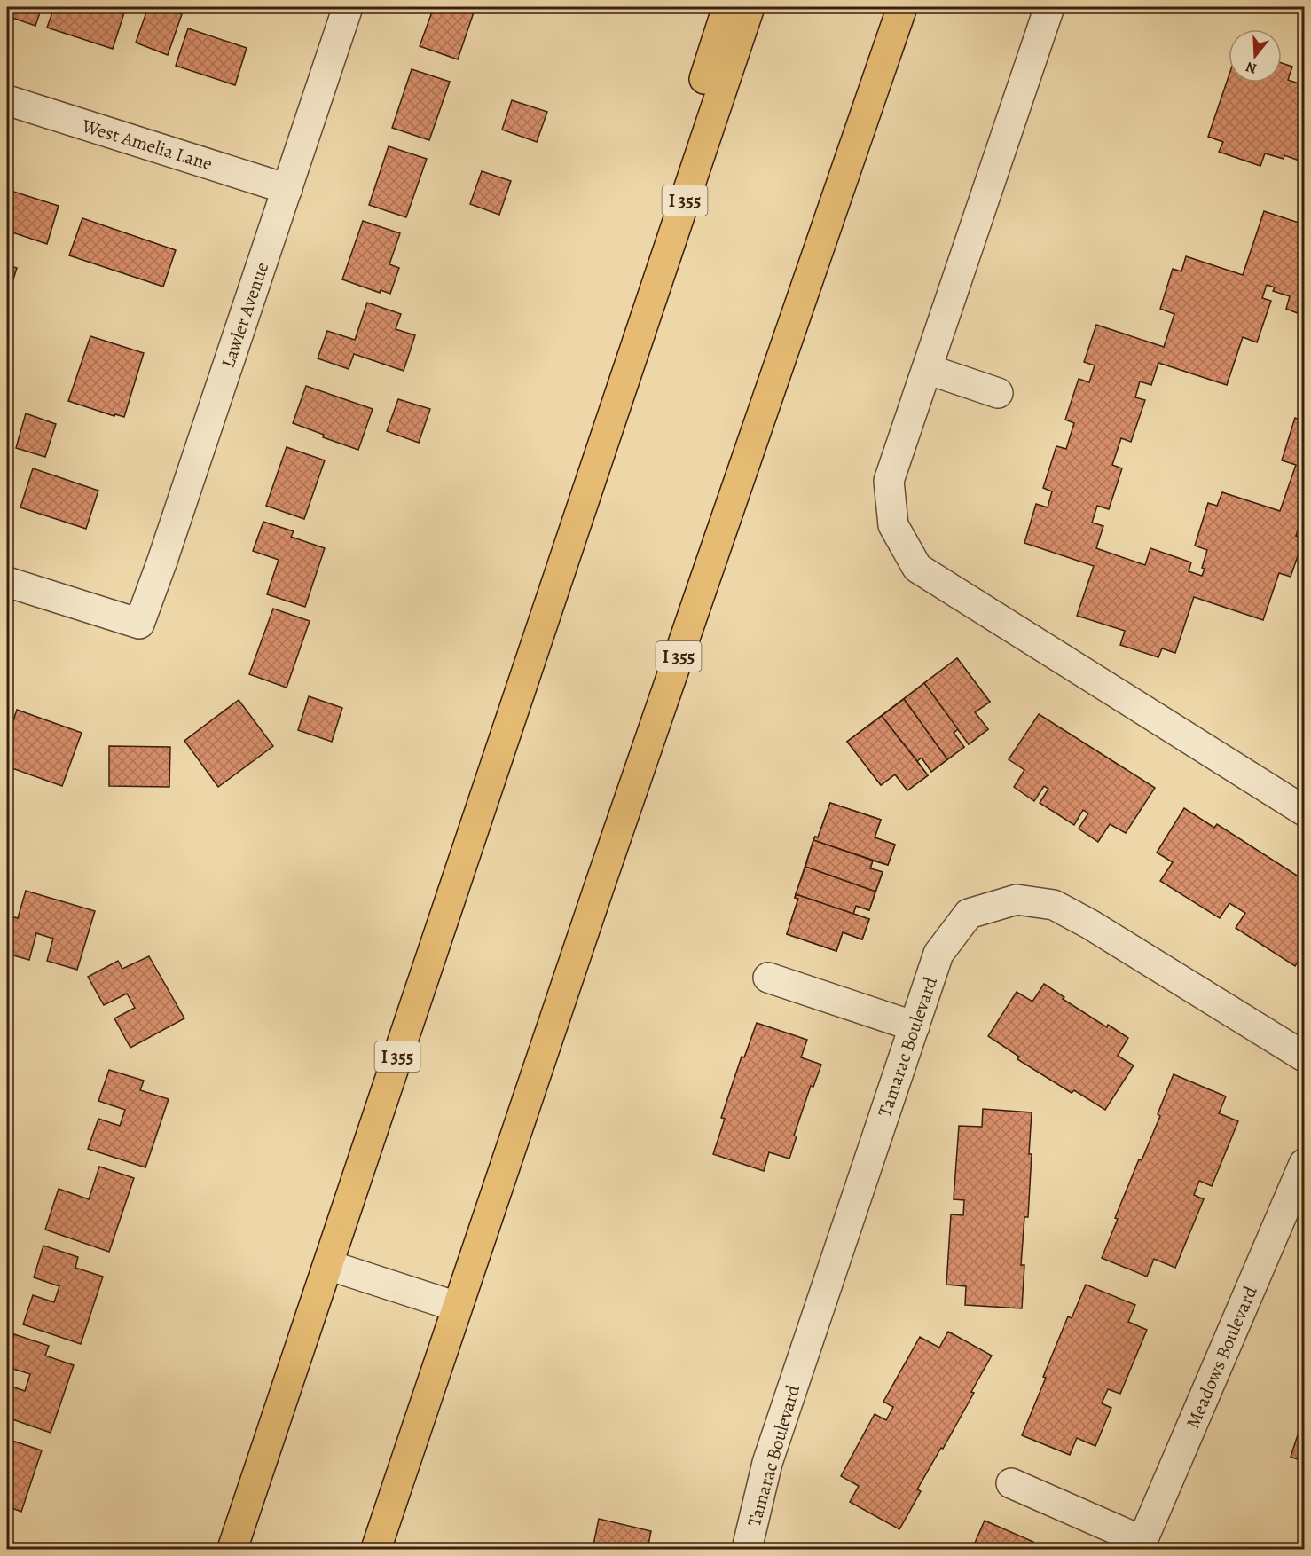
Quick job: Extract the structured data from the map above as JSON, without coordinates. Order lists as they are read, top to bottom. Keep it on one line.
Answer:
{"streets":{"highway":["I 355"],"street":["West Amelia Lane","Lawler Avenue","Tamarac Boulevard","Meadows Boulevard"]},"crossings":[["West Amelia Lane","Lawler Avenue"]],"north":"bottom"}
